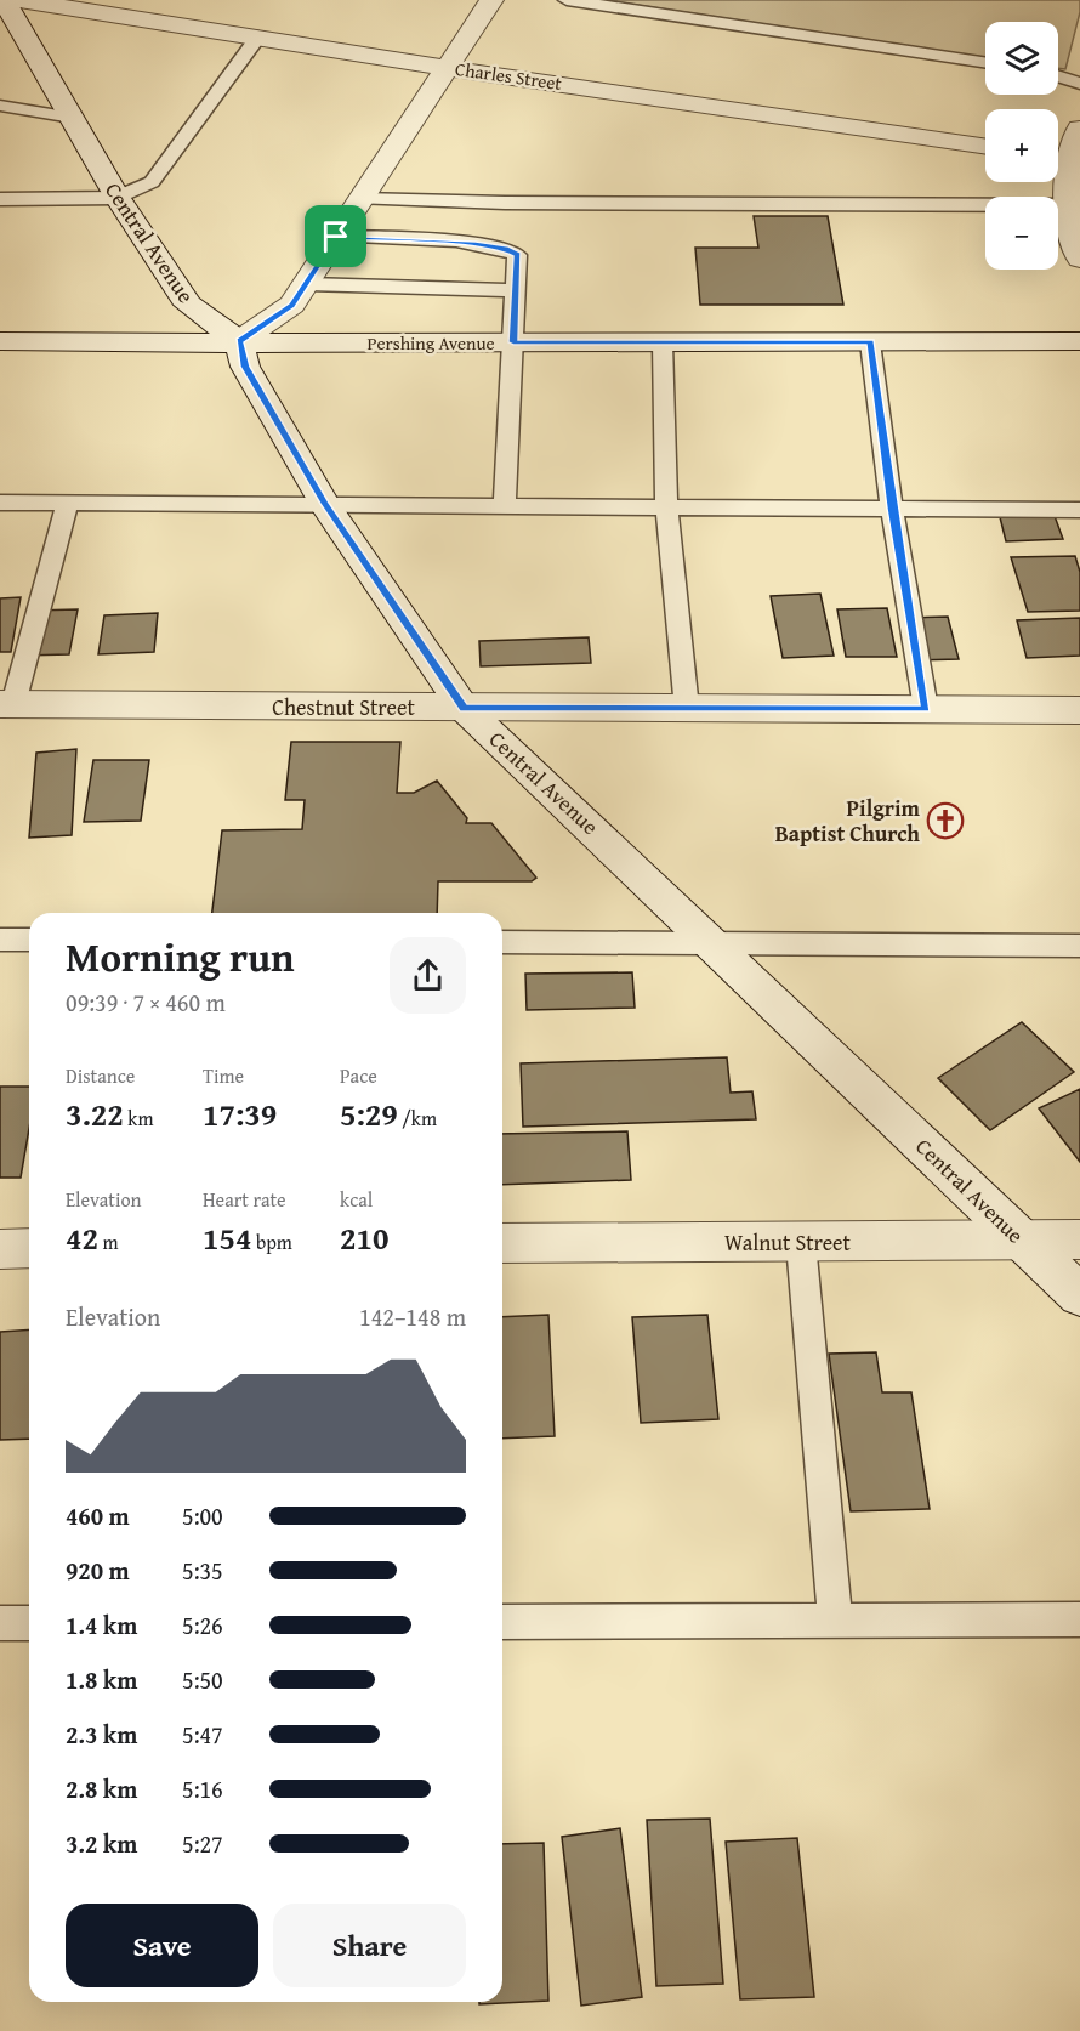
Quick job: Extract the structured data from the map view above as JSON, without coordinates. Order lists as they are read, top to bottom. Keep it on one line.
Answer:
{"streets":{"street":["Charles Street","Central Avenue","Pershing Avenue","Chestnut Street","Walnut Street"]},"crossings":[["Central Avenue","Pershing Avenue"],["Central Avenue","Chestnut Street"],["Central Avenue","Walnut Street"]],"places":{"church":["Pilgrim Baptist Church"]},"page":{"map_buttons":["+","−"],"heading":["Morning run","09:39 · 7 × 460 m"],"stats":[["Distance","3.22 km"],["Time","17:39"],["Pace","5:29 /km"],["Elevation","42 m"],["Heart rate","154 bpm"],["kcal","210"]],"chart":["Elevation","142–148 m"],"list":[{"name":"460 m","note":"5:00"},{"name":"920 m","note":"5:35"},{"name":"1.4 km","note":"5:26"},{"name":"1.8 km","note":"5:50"},{"name":"2.3 km","note":"5:47"},{"name":"2.8 km","note":"5:16"},{"name":"3.2 km","note":"5:27"}],"buttons":["Save","Share"]}}
